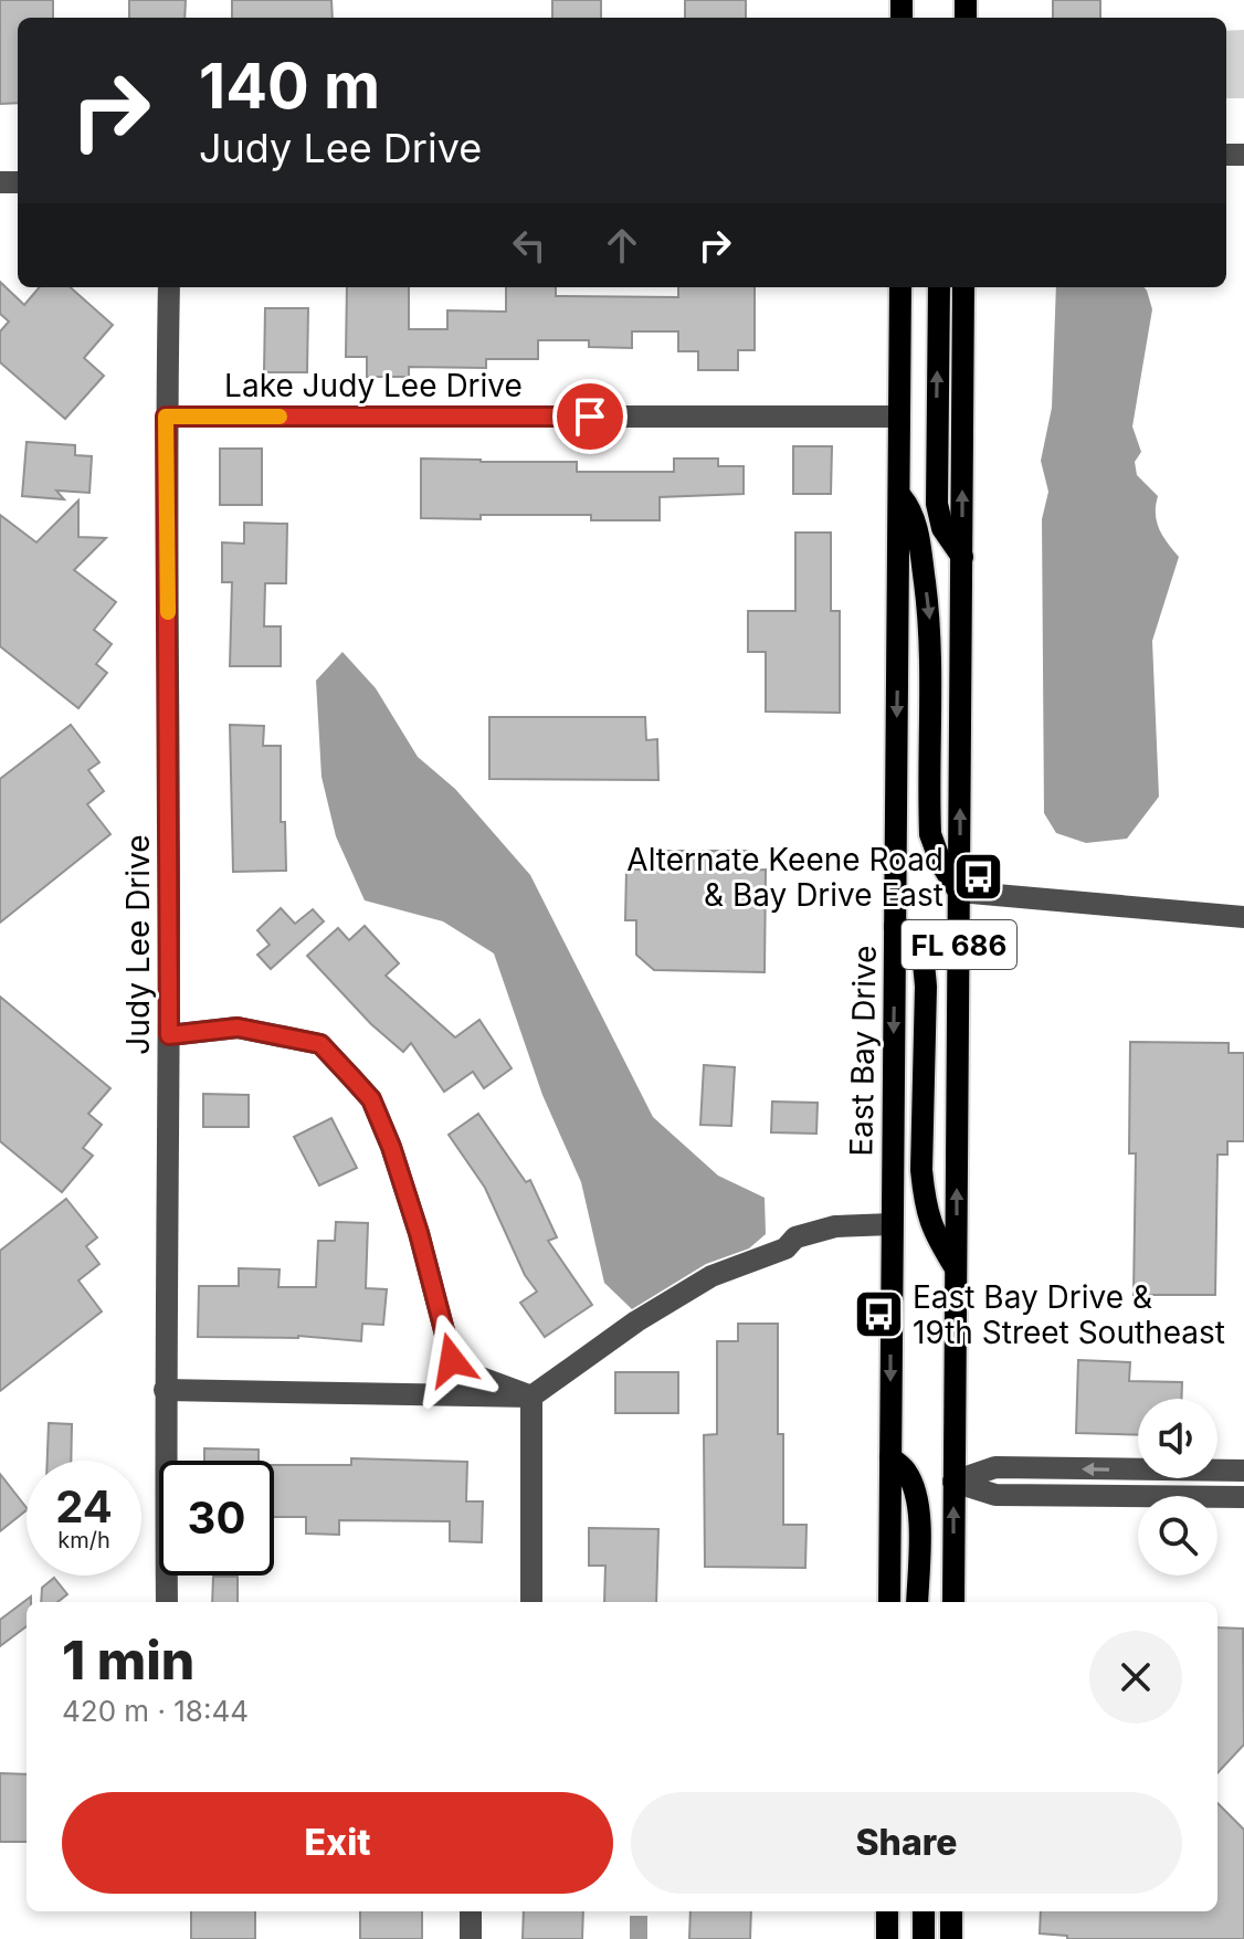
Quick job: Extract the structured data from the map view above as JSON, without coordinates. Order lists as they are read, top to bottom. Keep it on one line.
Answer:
{"streets":{"main road":["FL 686","East Bay Drive"],"street":["Lake Judy Lee Drive","Judy Lee Drive"]},"crossings":[["Lake Judy Lee Drive","Judy Lee Drive"],["Lake Judy Lee Drive","East Bay Drive"]],"places":{"bus stop":["Alternate Keene Road & Bay Drive East","East Bay Drive & 19th Street Southeast"]},"page":{"turn":["140 m","Judy Lee Drive"],"speed":"24 km/h","limit":"30","heading":["1 min","420 m · 18:44"],"buttons":["Exit","Share"]}}
